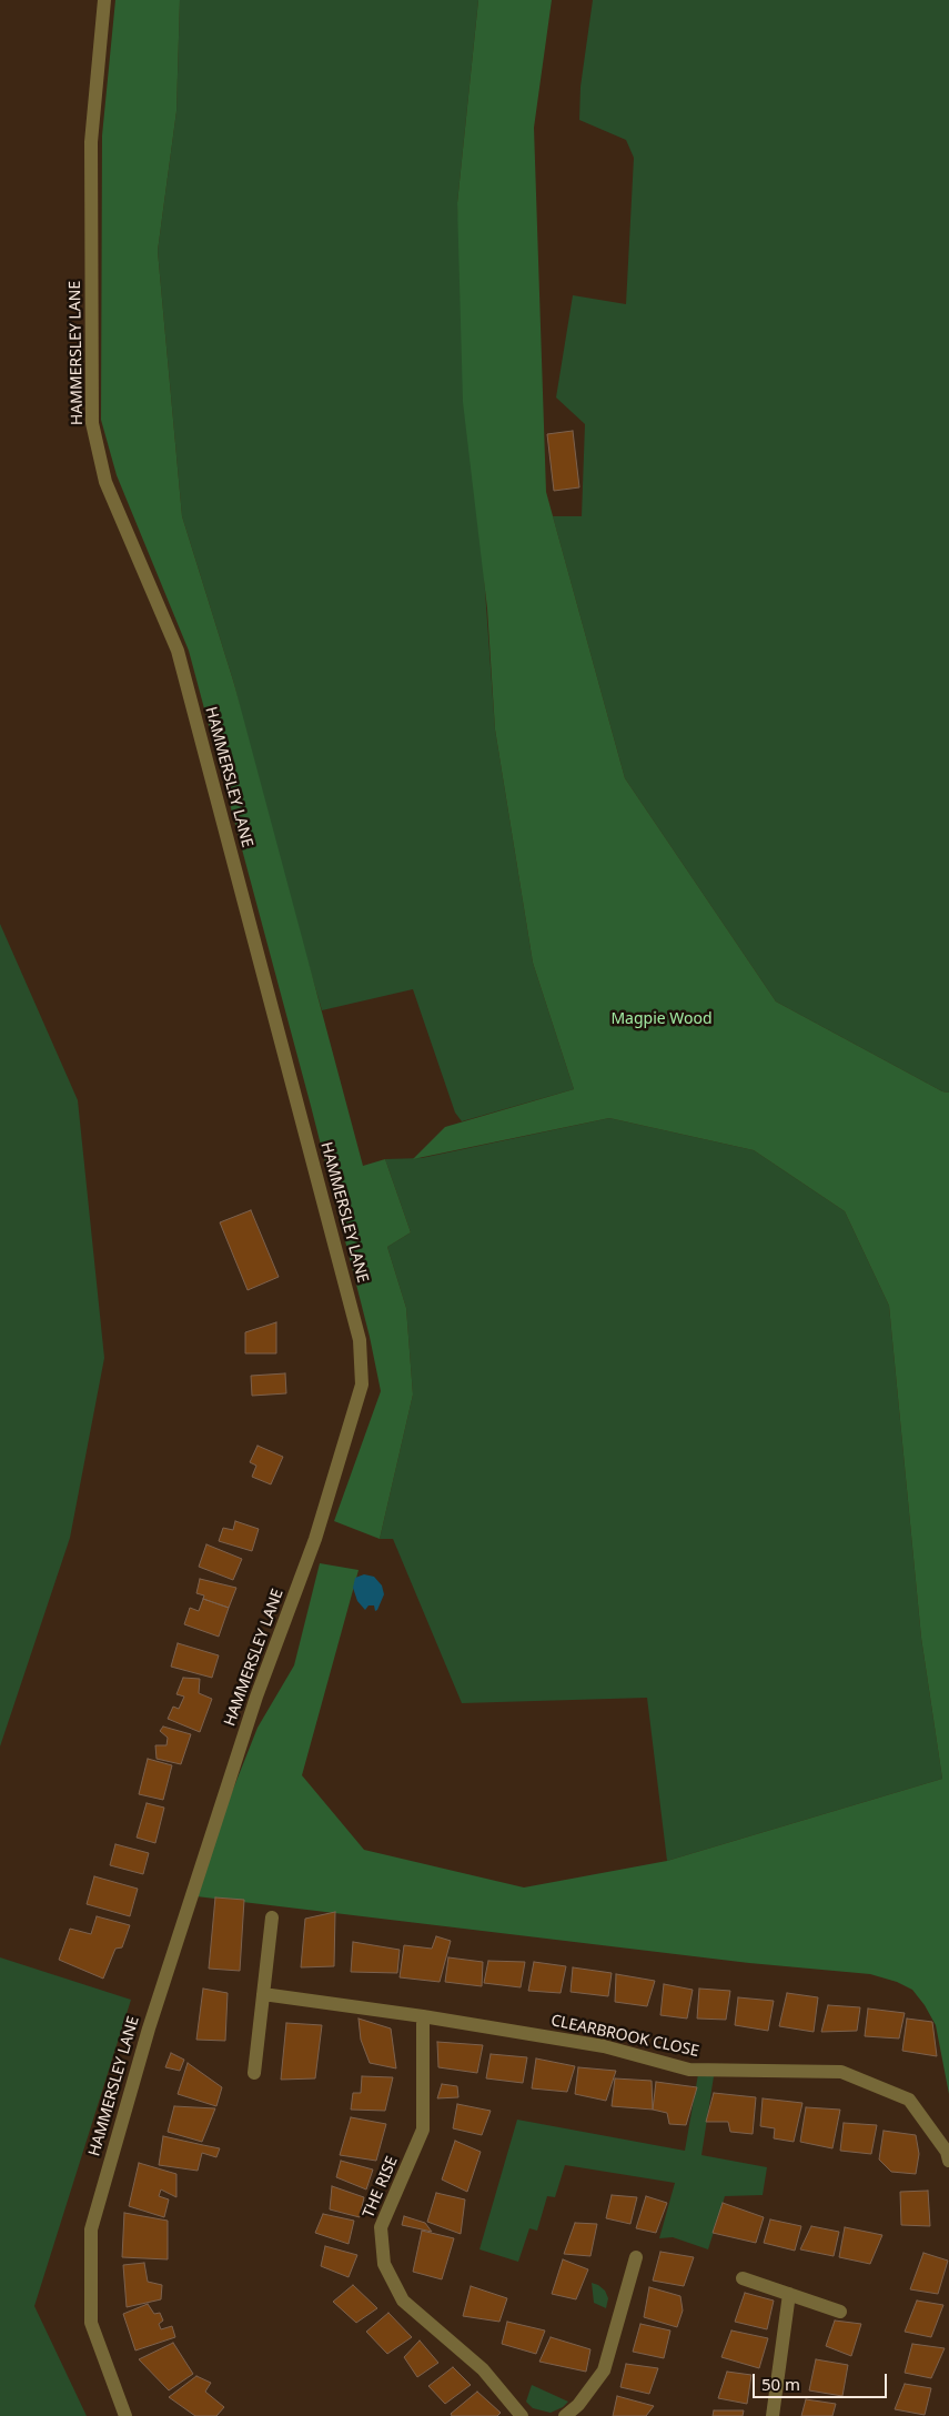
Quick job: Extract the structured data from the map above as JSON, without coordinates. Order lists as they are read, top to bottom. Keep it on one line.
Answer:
{"streets":{"street":["HAMMERSLEY LANE","CLEARBROOK CLOSE","THE RISE"]},"crossings":[["CLEARBROOK CLOSE","THE RISE"]],"parks":["Magpie Wood"],"scale_bar":"50 m"}
